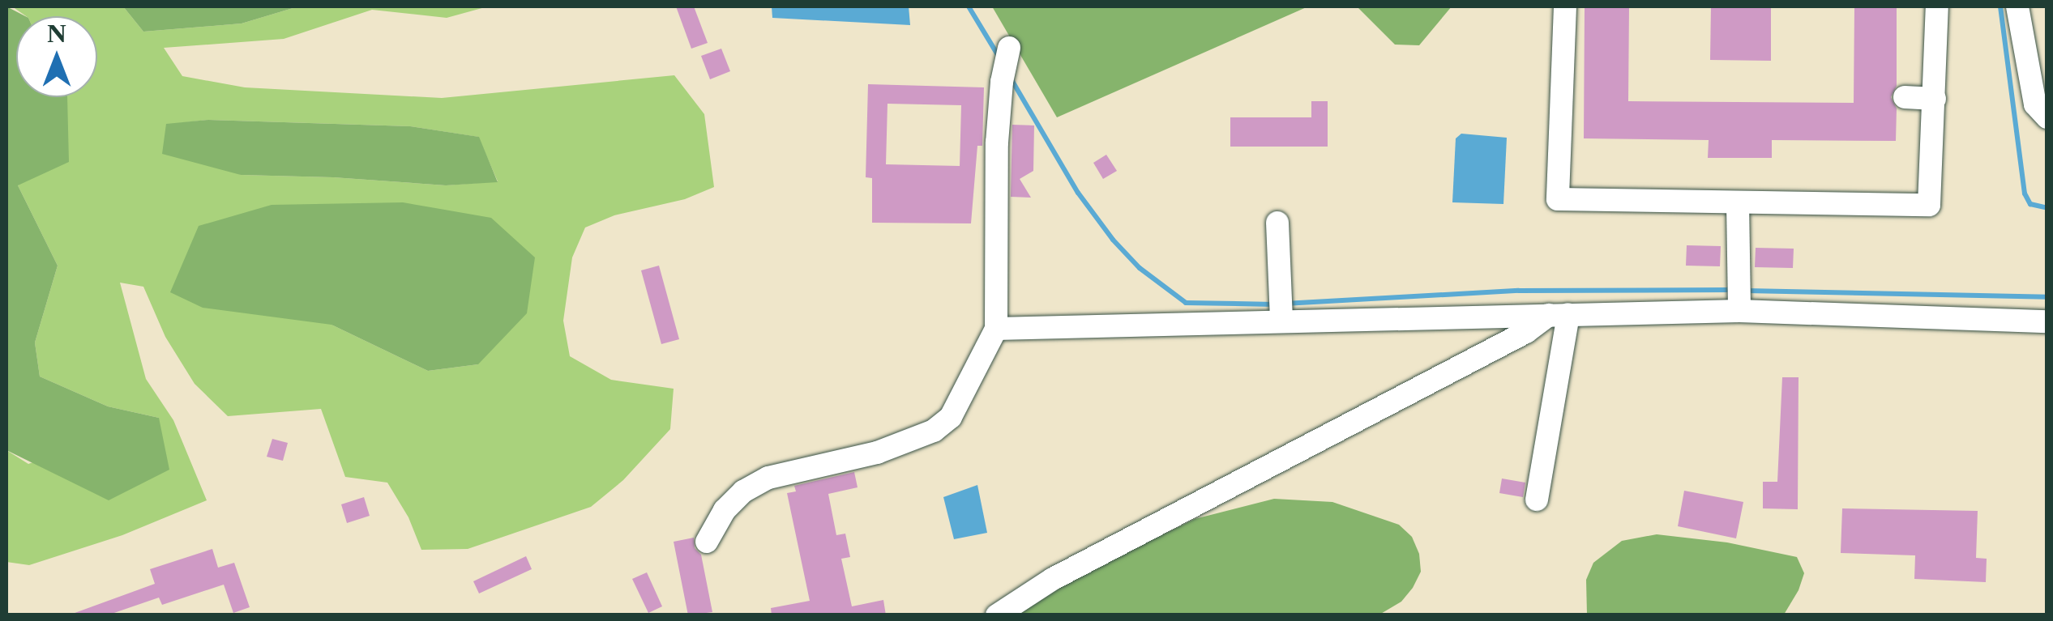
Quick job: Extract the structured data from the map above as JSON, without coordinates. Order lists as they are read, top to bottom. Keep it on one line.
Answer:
{"north":"top"}
